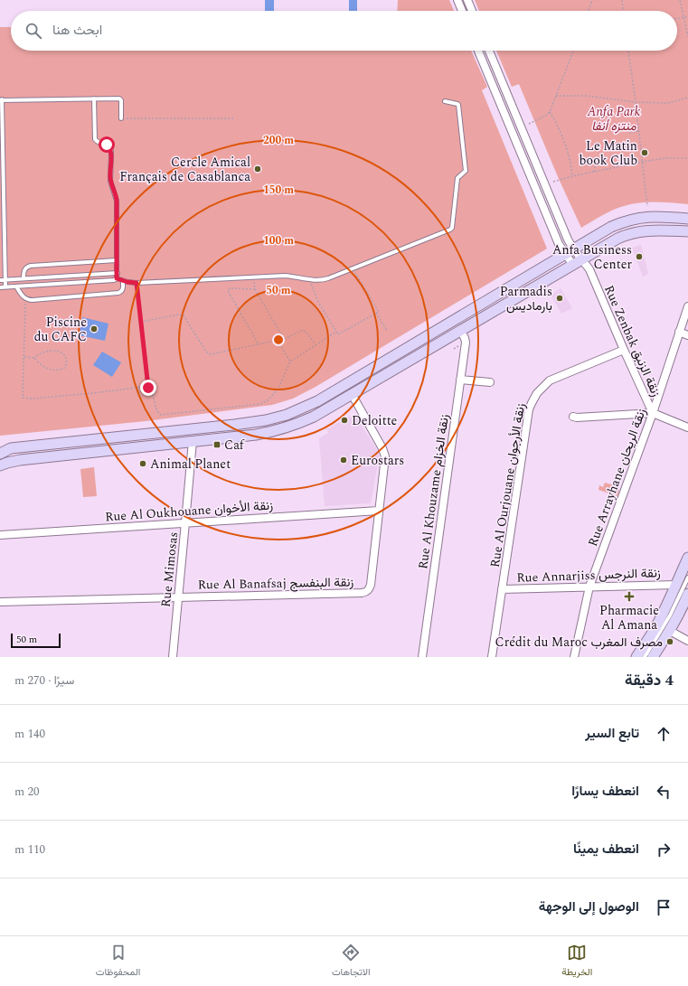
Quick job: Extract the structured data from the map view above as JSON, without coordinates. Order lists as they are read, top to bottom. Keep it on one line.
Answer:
{"streets":{"street":["Rue Zenbak زنقة الزنبق","Rue Arrayhane زنقة الريحان","Rue Al Ourjouane زنقة الأرجوان","Rue Al Khouzame زنقة الخزام","Rue Al Oukhouane زنقة الأخوان","Rue Mimosas","Rue Annarjiss زنقة النرجس","Rue Al Banafsaj زنقة البنفسج"]},"crossings":[["Rue Zenbak زنقة الزنبق","Rue Arrayhane زنقة الريحان"],["Rue Zenbak زنقة الزنبق","Rue Al Ourjouane زنقة الأرجوان"],["Rue Arrayhane زنقة الريحان","Rue Annarjiss زنقة النرجس"],["Rue Al Ourjouane زنقة الأرجوان","Rue Annarjiss زنقة النرجس"],["Rue Al Oukhouane زنقة الأخوان","Rue Mimosas"],["Rue Al Oukhouane زنقة الأخوان","Rue Al Banafsaj زنقة البنفسج"],["Rue Mimosas","Rue Al Banafsaj زنقة البنفسج"]],"parks":["Anfa Park منتزه أنفا"],"places":{"other":["Le Matin book Club","Cercle Amical Français de Casablanca","Anfa Business Center","Parmadis بارماديس","Piscine du CAFC","Deloitte","Eurostars","Animal Planet","Crédit du Maroc مصرف المغرب"],"transit":["Caf"],"health":["Pharmacie Al Amana"]},"scale_bar":"50 m","page":{"search":"ابحث هنا","scale":"50 m","heading":["4 دقيقة","سيرًا · 270 m"],"list":[["تابع السير","140 m"],["انعطف يسارًا","20 m"],["انعطف يمينًا","110 m"],"الوصول إلى الوجهة"],"nav":["الخريطة","الاتجاهات","المحفوظات"]},"rings":["200 m","150 m","100 m","50 m"]}
